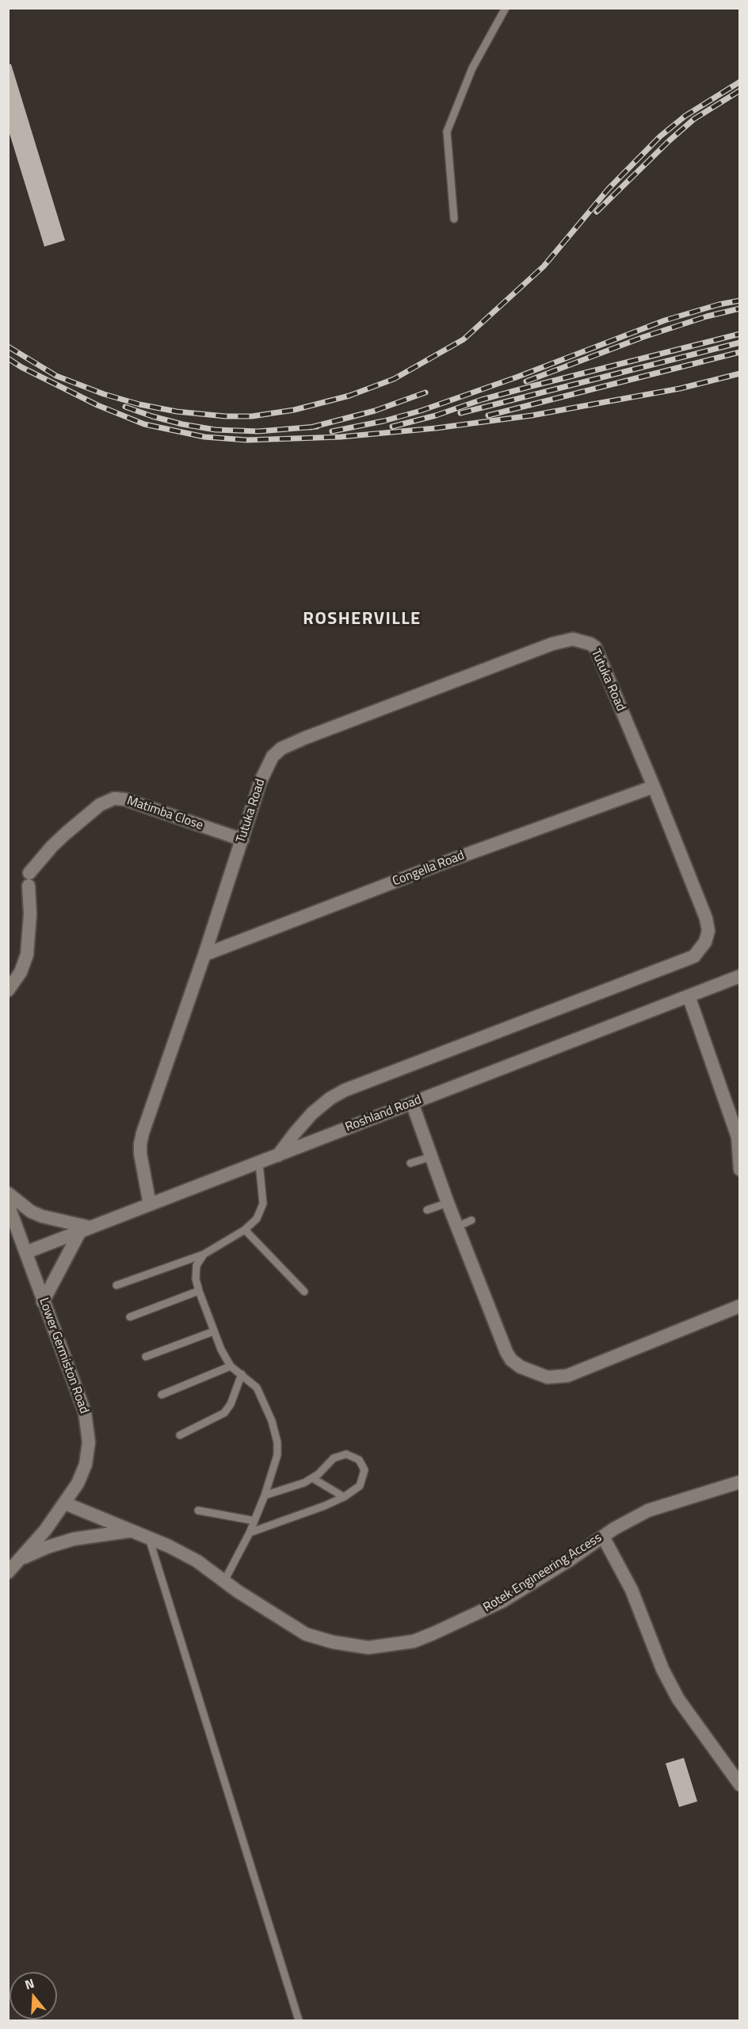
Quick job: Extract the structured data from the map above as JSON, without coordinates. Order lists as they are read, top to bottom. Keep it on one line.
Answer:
{"streets":{"street":["Tutuka Road","Matimba Close","Congella Road","Roshland Road","Lower Germiston Road","Rotek Engineering Access"]},"crossings":[["Tutuka Road","Matimba Close"],["Tutuka Road","Congella Road"],["Tutuka Road","Roshland Road"],["Roshland Road","Lower Germiston Road"],["Lower Germiston Road","Rotek Engineering Access"]],"districts":["ROSHERVILLE"],"north":"top"}
